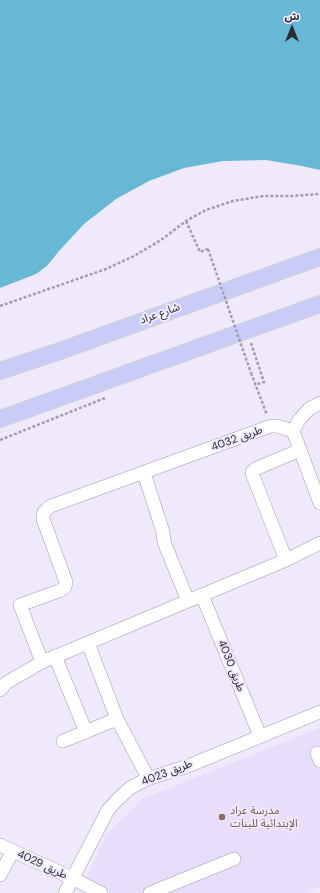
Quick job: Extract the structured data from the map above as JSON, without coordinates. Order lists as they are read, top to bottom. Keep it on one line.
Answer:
{"streets":{"main road":["شارع عراد"],"street":["طريق 4032","طريق 4030","طريق 4023","طريق 4029"]},"crossings":[["طريق 4030","طريق 4023"],["طريق 4023","طريق 4029"]],"places":["مدرسة عراد الإبتدائية للبنات"],"north":"top"}
